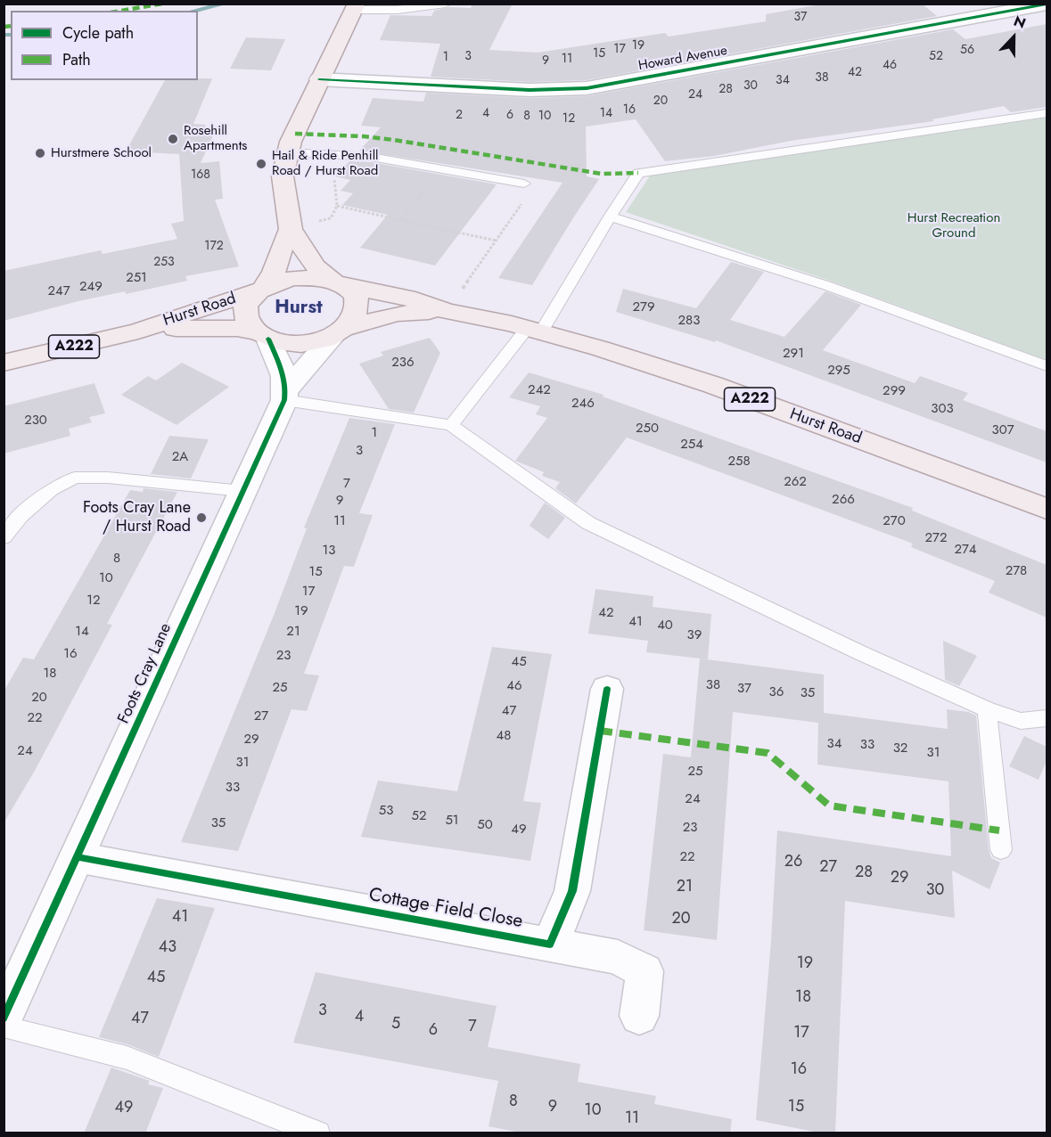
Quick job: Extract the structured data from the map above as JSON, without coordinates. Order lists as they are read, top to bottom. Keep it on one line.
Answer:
{"streets":{"main road":["Hurst Road","A222"],"street":["Howard Avenue","Foots Cray Lane","Cottage Field Close"]},"crossings":[["Hurst Road","Foots Cray Lane"],["Foots Cray Lane","Cottage Field Close"]],"districts":["Hurst"],"parks":["Hurst Recreation Ground"],"places":["Rosehill Apartments","Hurstmere School","Hail & Ride Penhill Road / Hurst Road","Foots Cray Lane / Hurst Road"],"house_numbers":["37","19","17","56","15","3","52","1","11","9","46","42","38","34","30","28","24","20","16","4","14","2","6","8","10","12","168","172","253","251","249","247","279","283","291","236","295","242","299","246","303","230","250","307","1","254","3","2A","258","262","7","266","9","11","270","272","274","13","8","278","15","10","17","12","19","42","41","40","14","21","39","16","23","45","18","38","46","25","37","36","35","20","47","27","22","48","29","34","33","32","24","31","31","25","33","24","53","52","51","35","50","23","49","22","26","27","28","29","21","30","41","20","43","19","45","18","3","4","47","5","7","6","17","16","8","9","15","49","10","11"],"legend":["Cycle path","Path"],"north":"top"}
